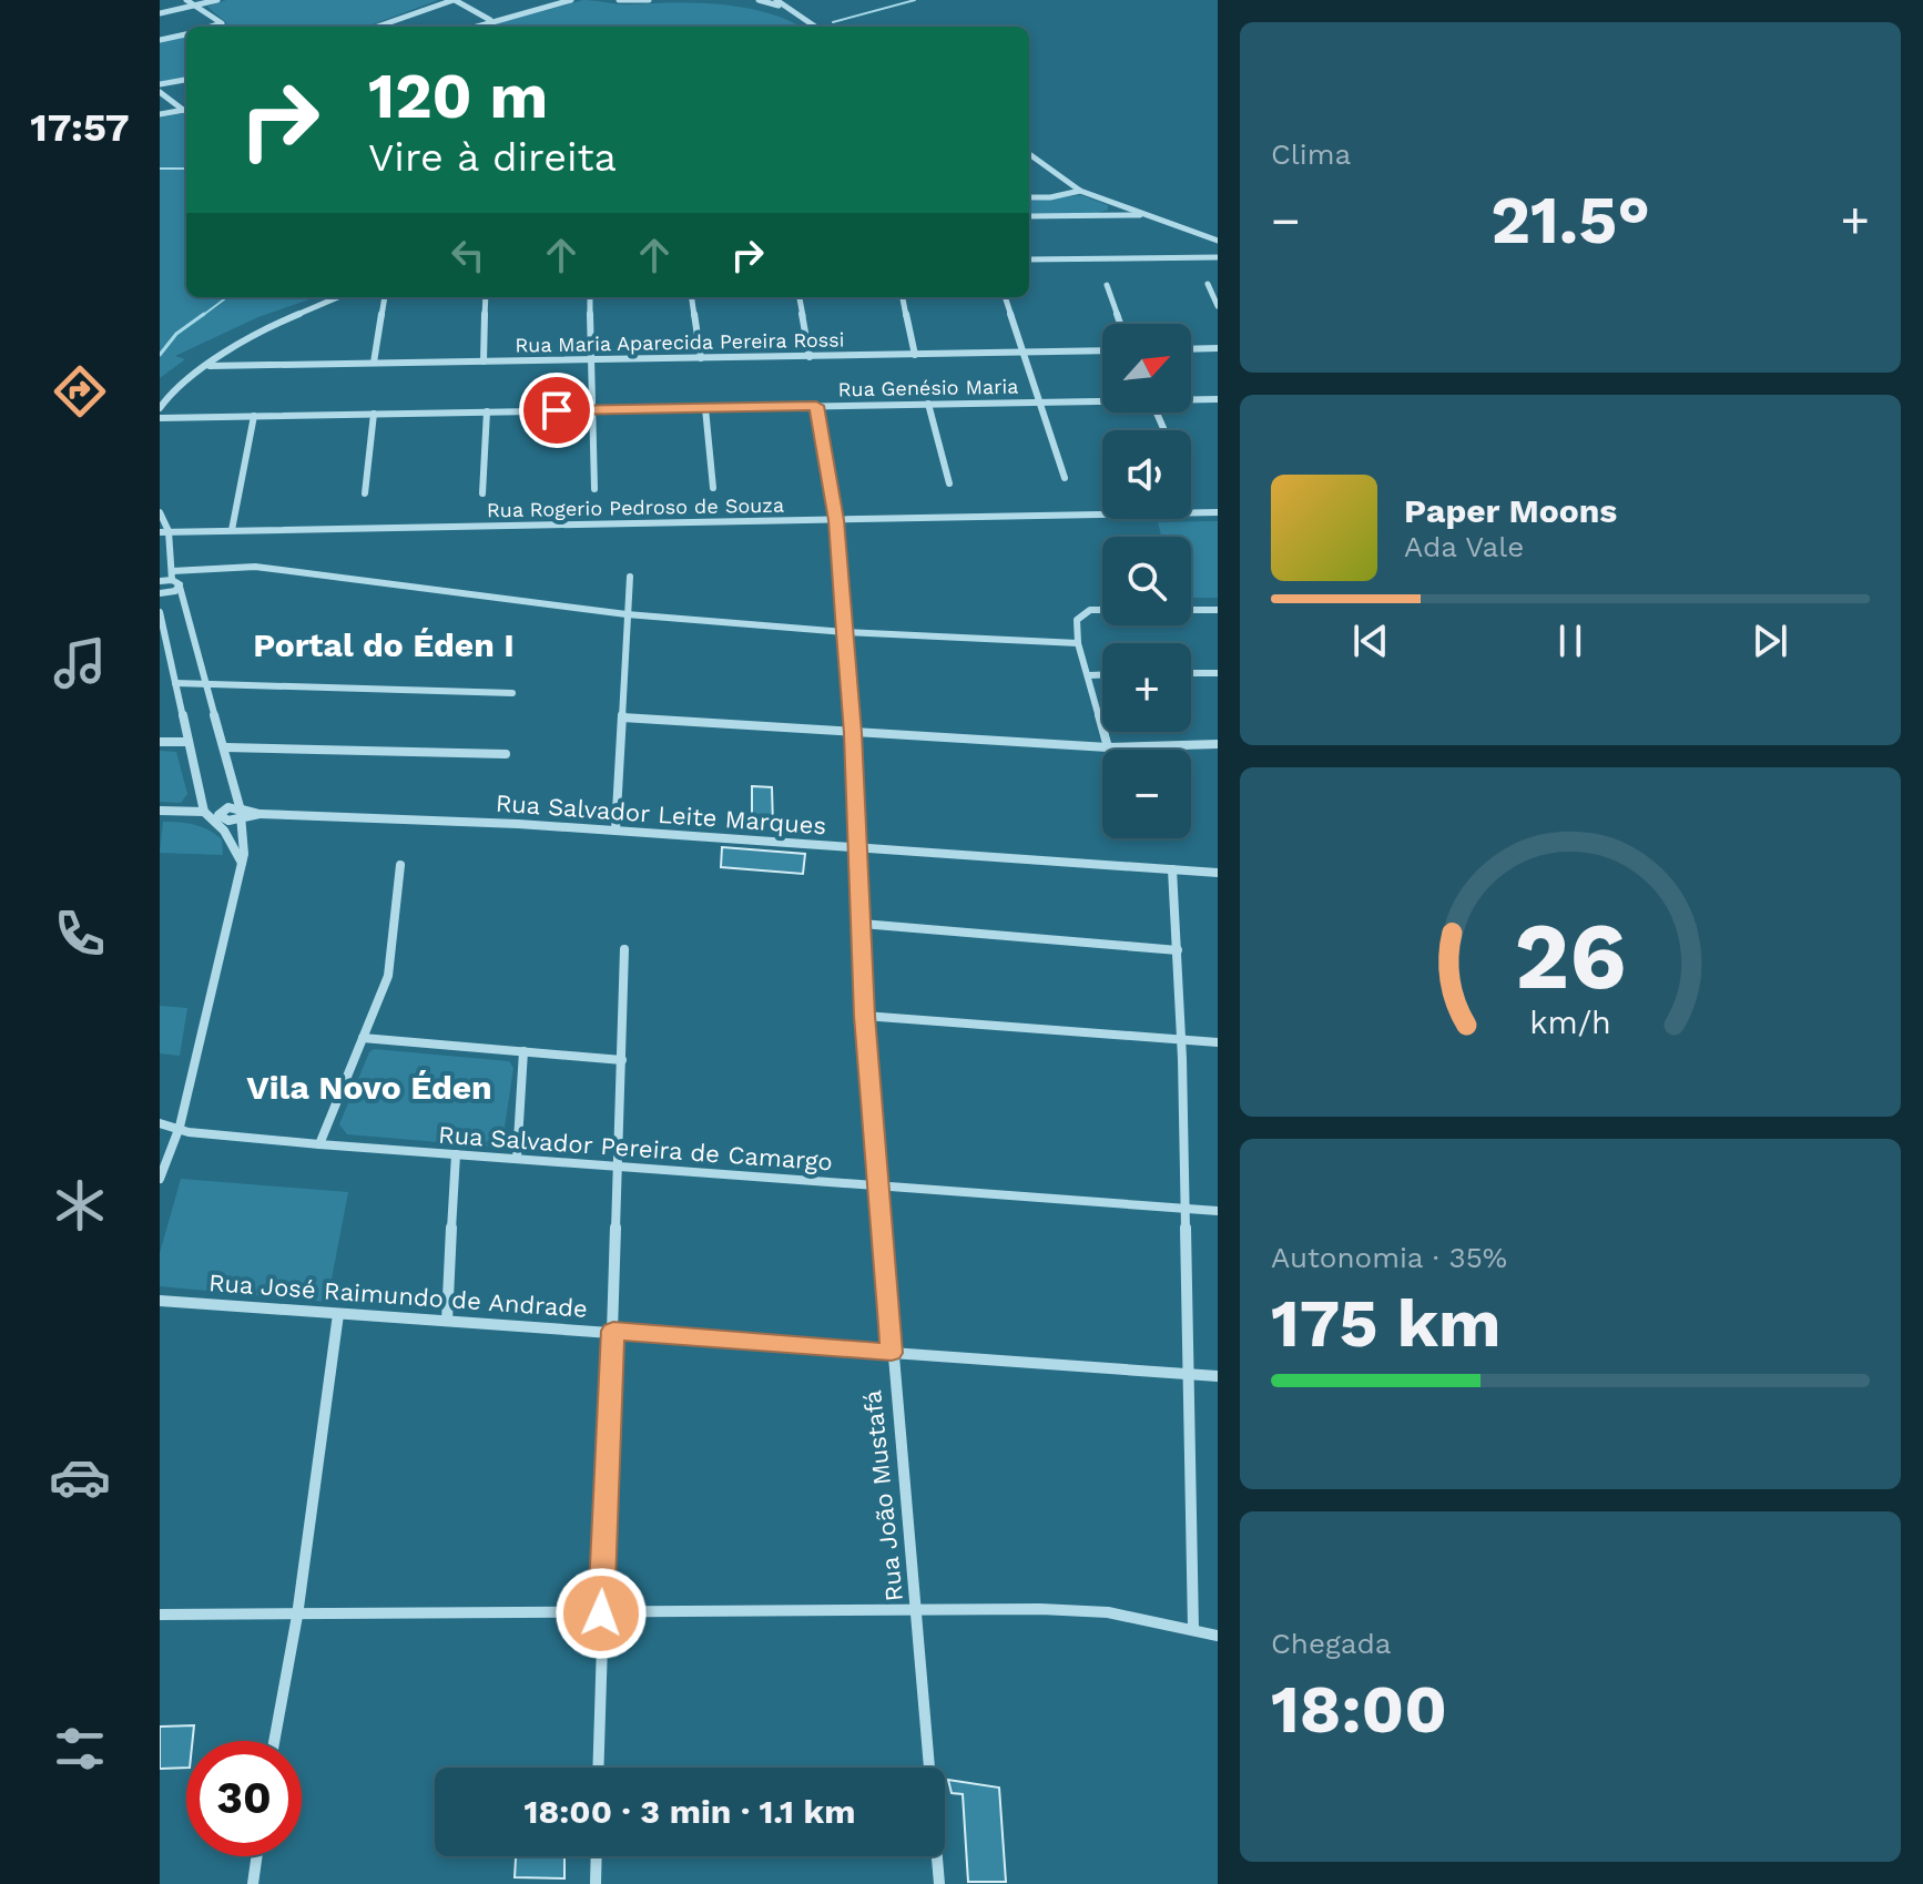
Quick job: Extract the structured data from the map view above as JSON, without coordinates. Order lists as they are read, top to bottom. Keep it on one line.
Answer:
{"streets":{"street":["Rua Maria Aparecida Pereira Rossi","Rua Genésio Maria","Rua Rogerio Pedroso de Souza","Rua Salvador Leite Marques","Rua Salvador Pereira de Camargo","Rua José Raimundo de Andrade","Rua João Mustafá"]},"crossings":[["Rua Genésio Maria","Rua João Mustafá"],["Rua Rogerio Pedroso de Souza","Rua João Mustafá"],["Rua Salvador Leite Marques","Rua João Mustafá"],["Rua Salvador Pereira de Camargo","Rua João Mustafá"],["Rua José Raimundo de Andrade","Rua João Mustafá"]],"districts":["Portal do Éden I","Vila Novo Éden"],"north":"top right","page":{"tabs":"17:57","tile":["Clima",["Autonomia · 35%","175 km"],["Chegada","18:00"]],"turn":["120 m","Vire à direita"],"heat":["−","21.5°","+"],"map_buttons":["+","−"],"song":["Paper Moons","Ada Vale"],"limit":"30","trip":"18:00 · 3 min · 1.1 km","gauge":["26","km/h"]}}
